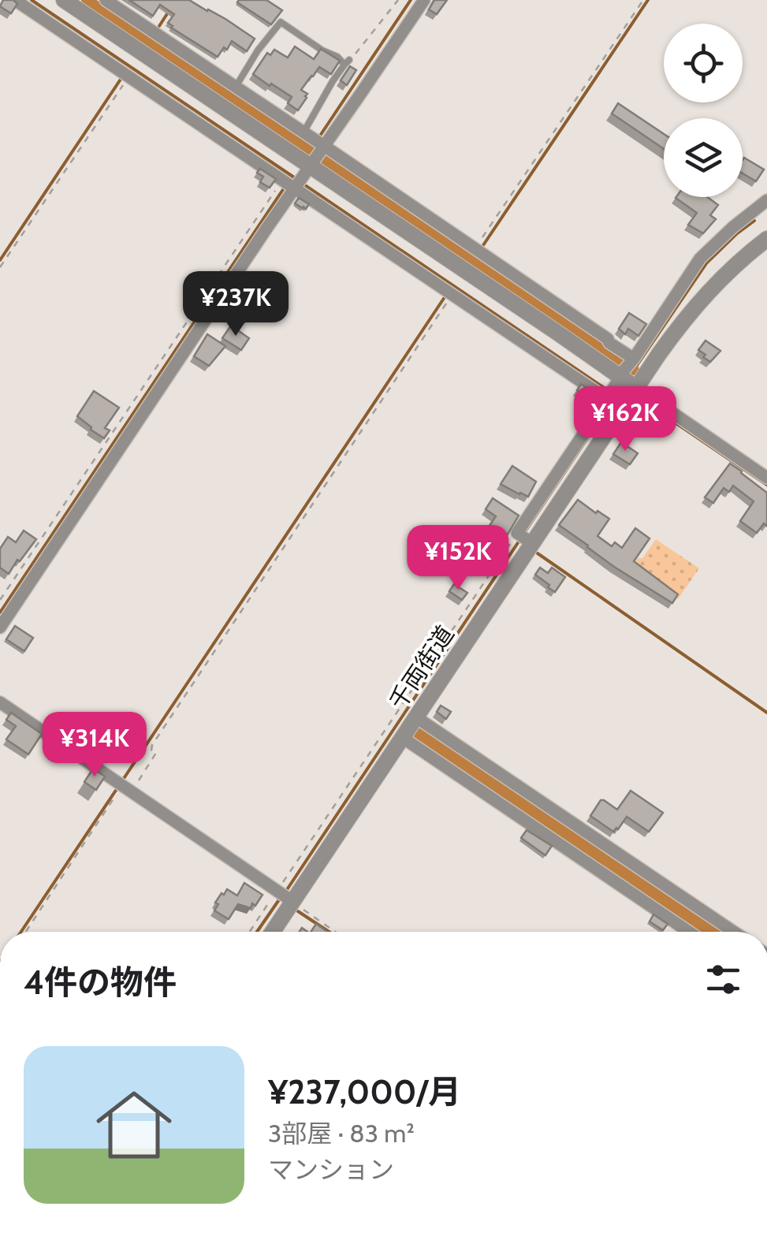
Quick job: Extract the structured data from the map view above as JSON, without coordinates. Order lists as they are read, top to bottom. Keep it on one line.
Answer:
{"streets":{"street":["千両街道"]},"page":{"price":["¥237K","¥162K","¥152K","¥314K"],"heading":"4件の物件","list":[{"name":"¥237,000/月","note":"3部屋 · 83 m² · マンション"}]}}
